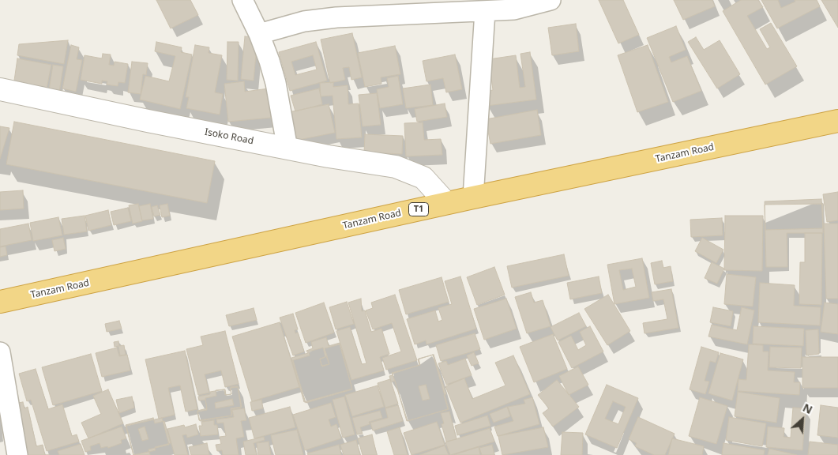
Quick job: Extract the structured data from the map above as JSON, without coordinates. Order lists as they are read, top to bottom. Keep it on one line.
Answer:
{"streets":{"highway":["Tanzam Road","T1"],"street":["Isoko Road"]},"crossings":[["Isoko Road","Tanzam Road"]],"north":"top right"}
